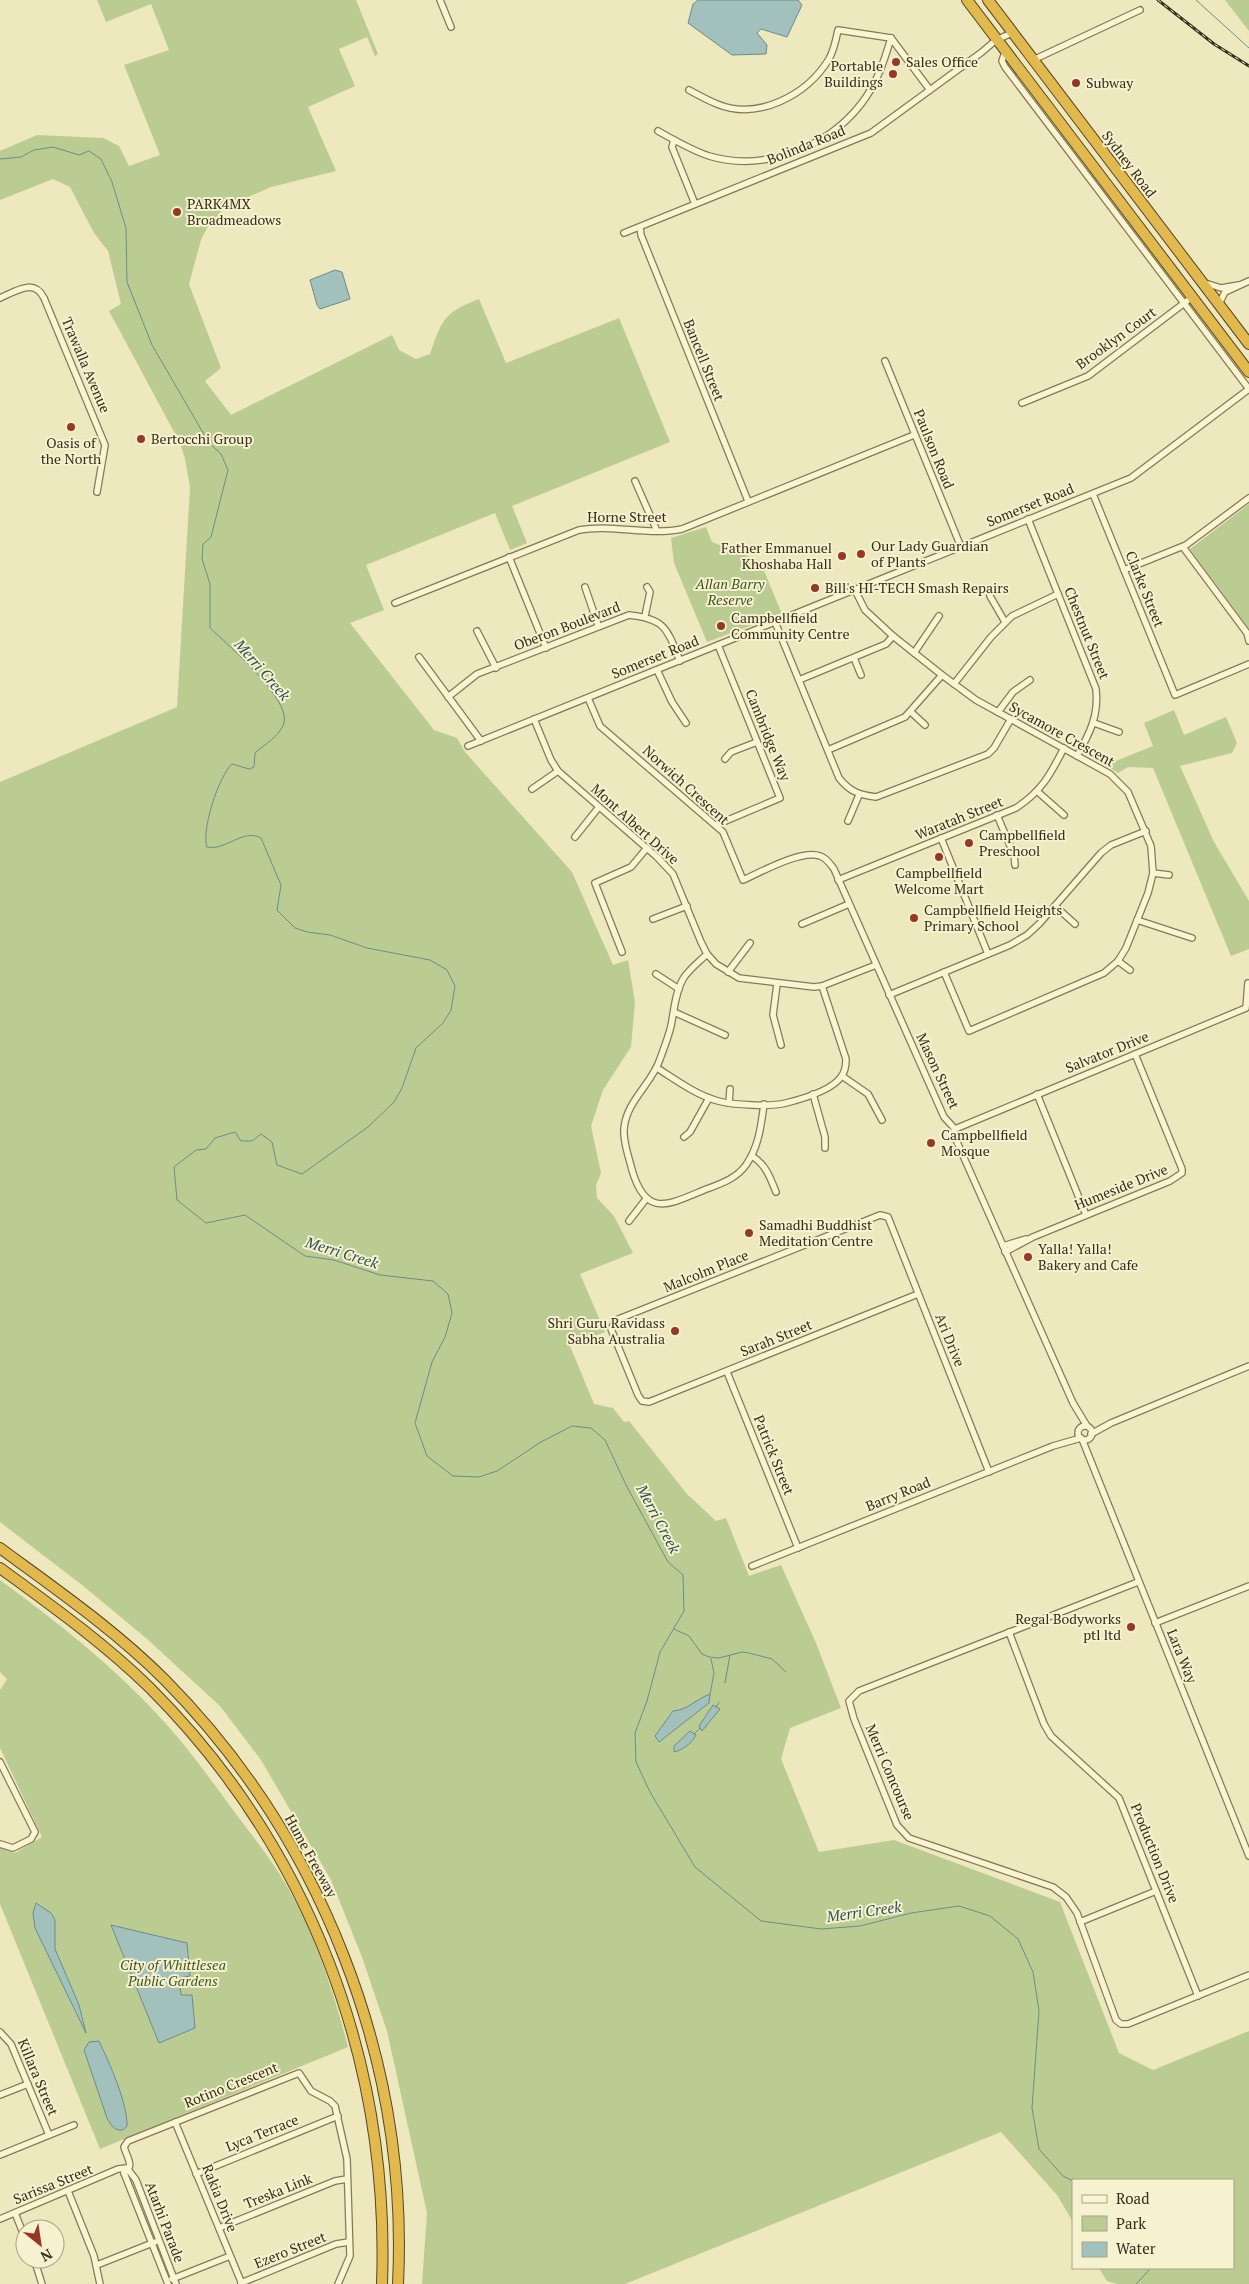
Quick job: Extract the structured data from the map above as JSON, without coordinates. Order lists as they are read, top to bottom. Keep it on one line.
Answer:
{"streets":{"highway":["Sydney Road","Hume Freeway"],"street":["Bolinda Road","Brooklyn Court","Bancell Street","Trawalla Avenue","Paulson Road","Somerset Road","Horne Street","Clarke Street","Oberon Boulevard","Chestnut Street","Sycamore Crescent","Cambridge Way","Norwich Crescent","Waratah Street","Mont Albert Drive","Salvator Drive","Mason Street","Humeside Drive","Malcolm Place","Sarah Street","Ari Drive","Patrick Street","Barry Road","Lara Way","Merri Concourse","Production Drive","Killara Street","Rotino Crescent","Lyca Terrace","Sarissa Street","Treska Link","Rakia Drive","Atarhi Parade","Ezero Street"]},"crossings":[["Bolinda Road","Sydney Road"],["Bolinda Road","Bancell Street"],["Bancell Street","Horne Street"],["Paulson Road","Somerset Road"],["Paulson Road","Horne Street"],["Somerset Road","Clarke Street"],["Somerset Road","Chestnut Street"],["Somerset Road","Sycamore Crescent"],["Somerset Road","Cambridge Way"],["Somerset Road","Norwich Crescent"],["Somerset Road","Mont Albert Drive"],["Chestnut Street","Sycamore Crescent"],["Sycamore Crescent","Waratah Street"],["Cambridge Way","Norwich Crescent"],["Norwich Crescent","Waratah Street"],["Norwich Crescent","Mason Street"],["Waratah Street","Mason Street"],["Mont Albert Drive","Mason Street"],["Salvator Drive","Mason Street"],["Salvator Drive","Humeside Drive"],["Mason Street","Humeside Drive"],["Mason Street","Barry Road"],["Malcolm Place","Sarah Street"],["Malcolm Place","Ari Drive"],["Sarah Street","Ari Drive"],["Sarah Street","Patrick Street"],["Ari Drive","Barry Road"],["Patrick Street","Barry Road"],["Lara Way","Merri Concourse"],["Merri Concourse","Production Drive"],["Rotino Crescent","Lyca Terrace"],["Rotino Crescent","Sarissa Street"],["Rotino Crescent","Treska Link"],["Rotino Crescent","Rakia Drive"],["Rotino Crescent","Atarhi Parade"],["Rotino Crescent","Ezero Street"],["Lyca Terrace","Rakia Drive"],["Sarissa Street","Atarhi Parade"],["Treska Link","Rakia Drive"],["Rakia Drive","Ezero Street"]],"water":["Merri Creek"],"parks":["Allan Barry Reserve","City of Whittlesea Public Gardens"],"places":["Sales Office","Portable Buildings","Subway","PARK4MX Broadmeadows","Oasis of the North","Bertocchi Group","Our Lady Guardian of Plants","Father Emmanuel Khoshaba Hall","Bill's HI-TECH Smash Repairs","Campbellfield Community Centre","Campbellfield Preschool","Campbellfield Welcome Mart","Campbellfield Heights Primary School","Campbellfield Mosque","Samadhi Buddhist Meditation Centre","Yalla! Yalla! Bakery and Cafe","Shri Guru Ravidass Sabha Australia","Regal Bodyworks ptl ltd"],"legend":["Road","Park","Water"],"north":"bottom right"}
